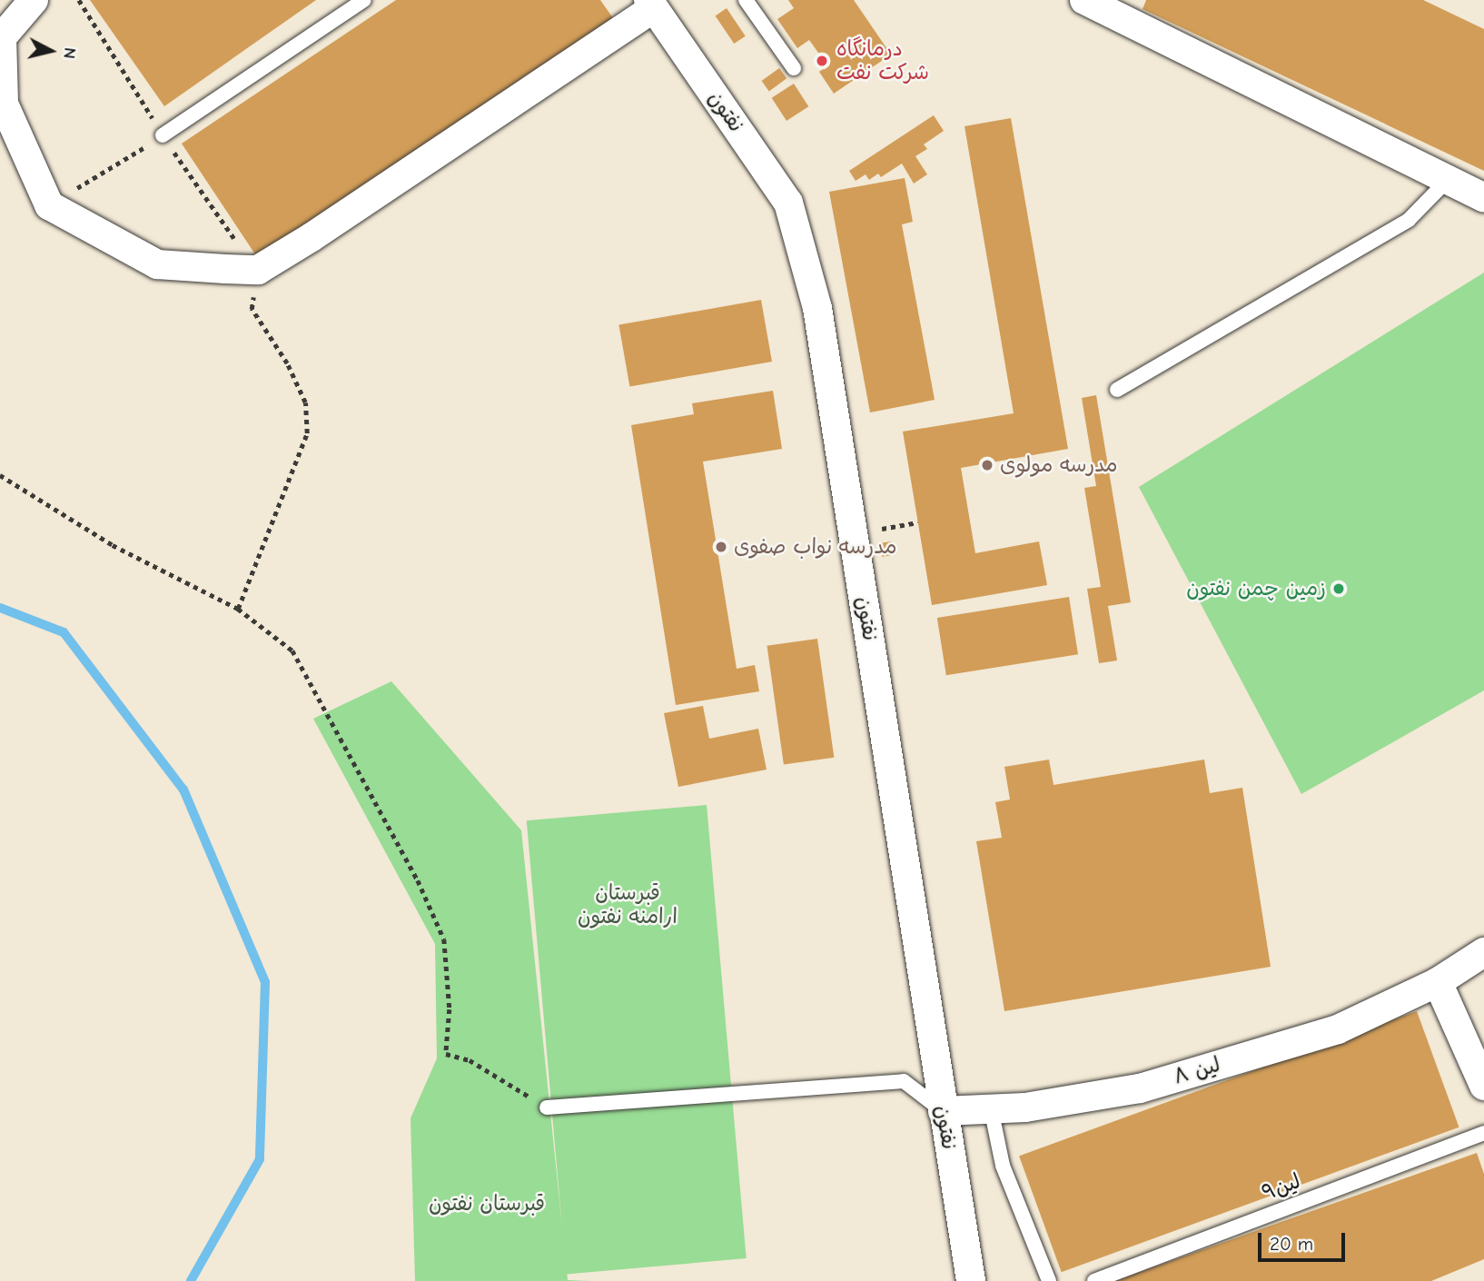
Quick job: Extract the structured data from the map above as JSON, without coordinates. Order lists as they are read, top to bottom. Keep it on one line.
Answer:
{"streets":{"street":["نفتون","لین ۸"],"lane":["لین۹"]},"crossings":[["نفتون","لین ۸"]],"parks":["قبرستان ارامنه نفتون","قبرستان نفتون"],"places":["درمانگاه شرکت نفت","مدرسه مولوی","مدرسه نواب صفوی","زمین چمن نفتون"],"scale_bar":"20 m","north":"right"}
